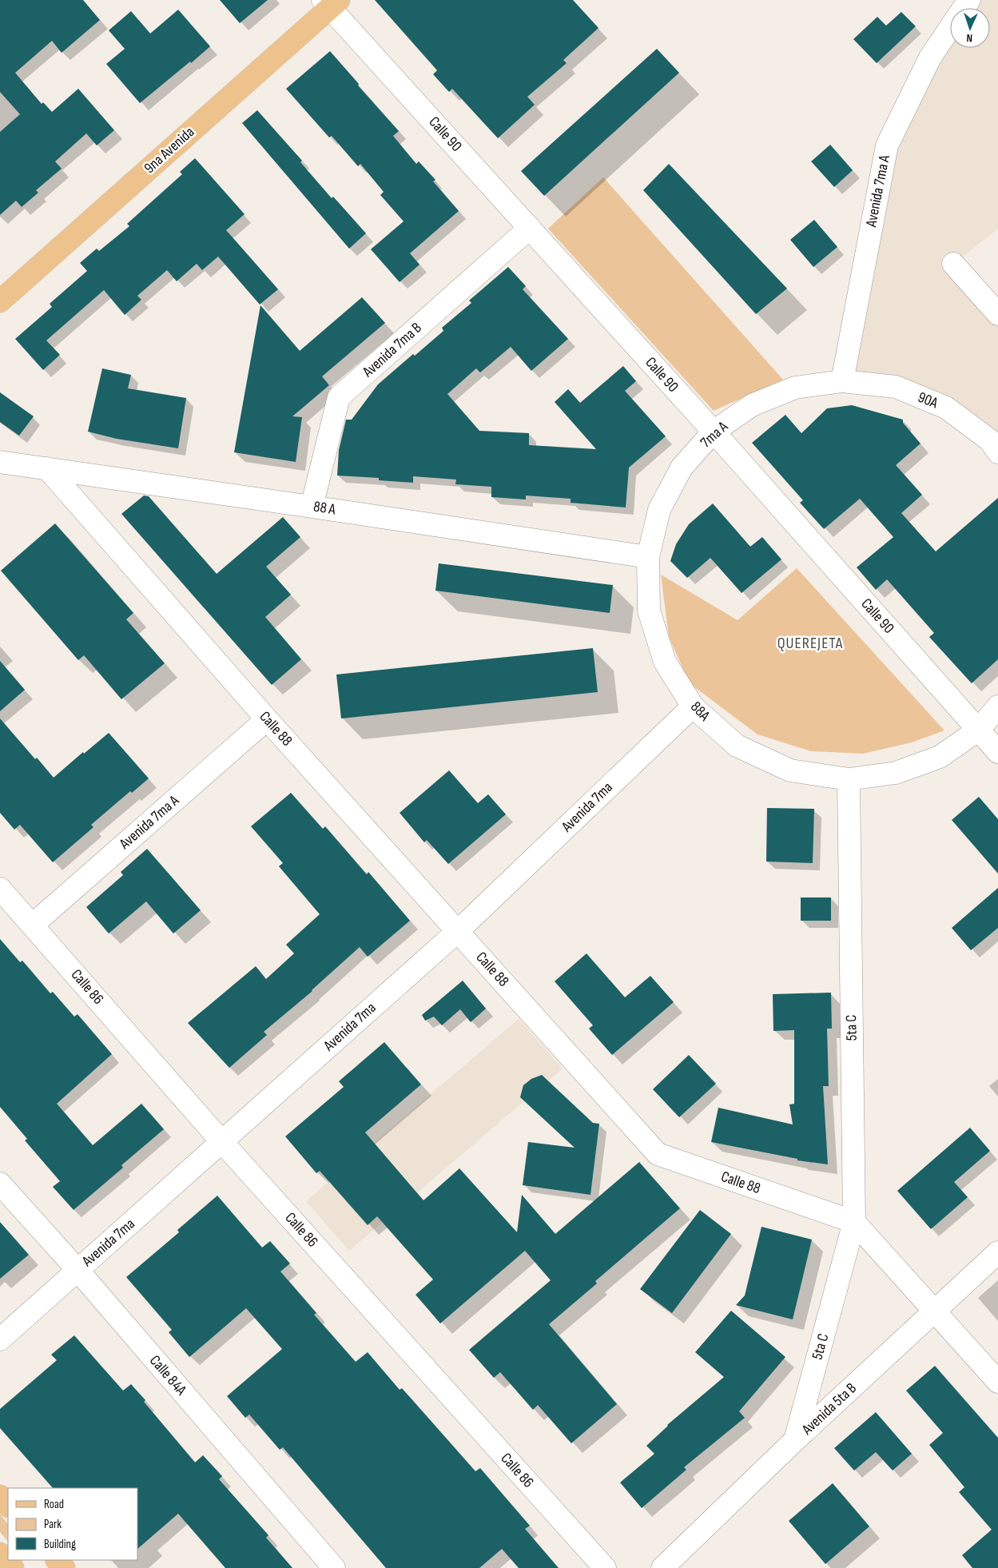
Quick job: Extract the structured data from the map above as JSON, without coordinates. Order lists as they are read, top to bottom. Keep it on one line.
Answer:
{"streets":{"main road":["9na Avenida"],"street":["Calle 90","Avenida 7ma A","Avenida 7ma B","90A","7ma A","88 A","88A","Calle 88","Avenida 7ma","Calle 86","5ta C","Calle 84A","Avenida 5ta B"]},"crossings":[["Calle 90","9na Avenida"],["Calle 90","Avenida 7ma B"],["Calle 90","7ma A"],["Avenida 7ma A","90A"],["Avenida 7ma A","7ma A"],["Avenida 7ma A","Calle 88"],["Avenida 7ma A","Calle 86"],["Avenida 7ma B","88 A"],["90A","7ma A"],["7ma A","88 A"],["7ma A","88A"],["88 A","88A"],["88 A","Calle 88"],["88A","Avenida 7ma"],["88A","5ta C"],["Calle 88","Avenida 7ma"],["Calle 88","5ta C"],["Calle 88","Avenida 5ta B"],["Avenida 7ma","Calle 86"],["Avenida 7ma","Calle 84A"],["5ta C","Avenida 5ta B"]],"districts":["QUEREJETA"],"legend":["Road","Park","Building"],"north":"bottom"}
